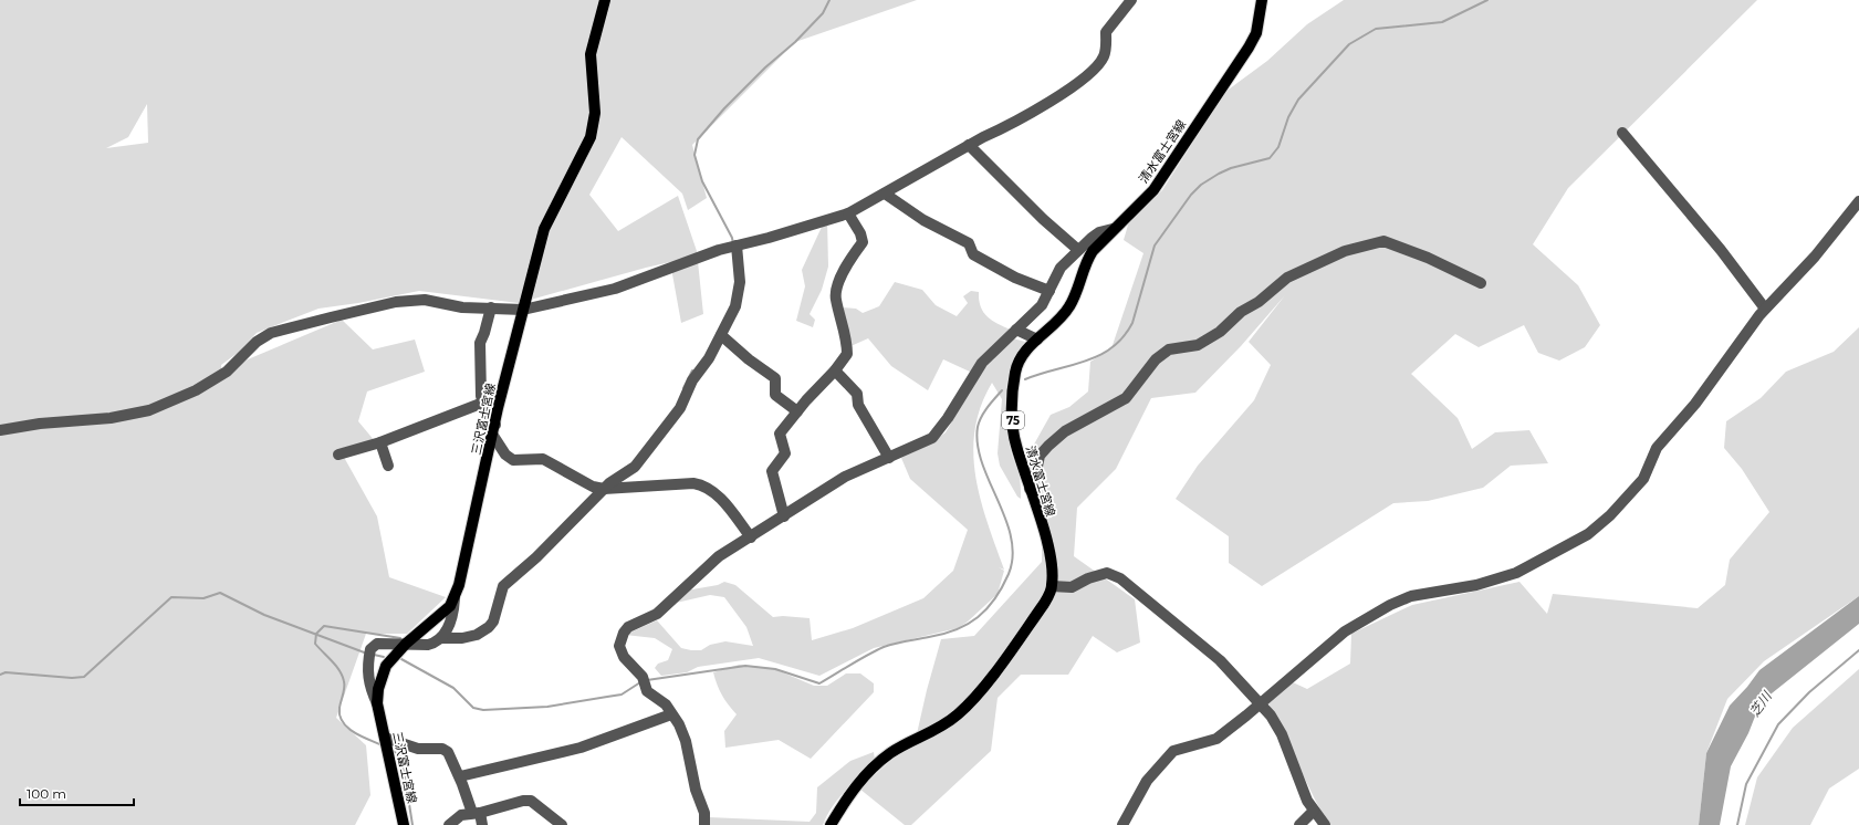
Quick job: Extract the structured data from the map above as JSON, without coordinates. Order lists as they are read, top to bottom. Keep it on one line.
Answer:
{"streets":{"main road":["清水富士宮線","三沢富士宮線","75"]},"water":["芝川"],"scale_bar":"100 m"}
